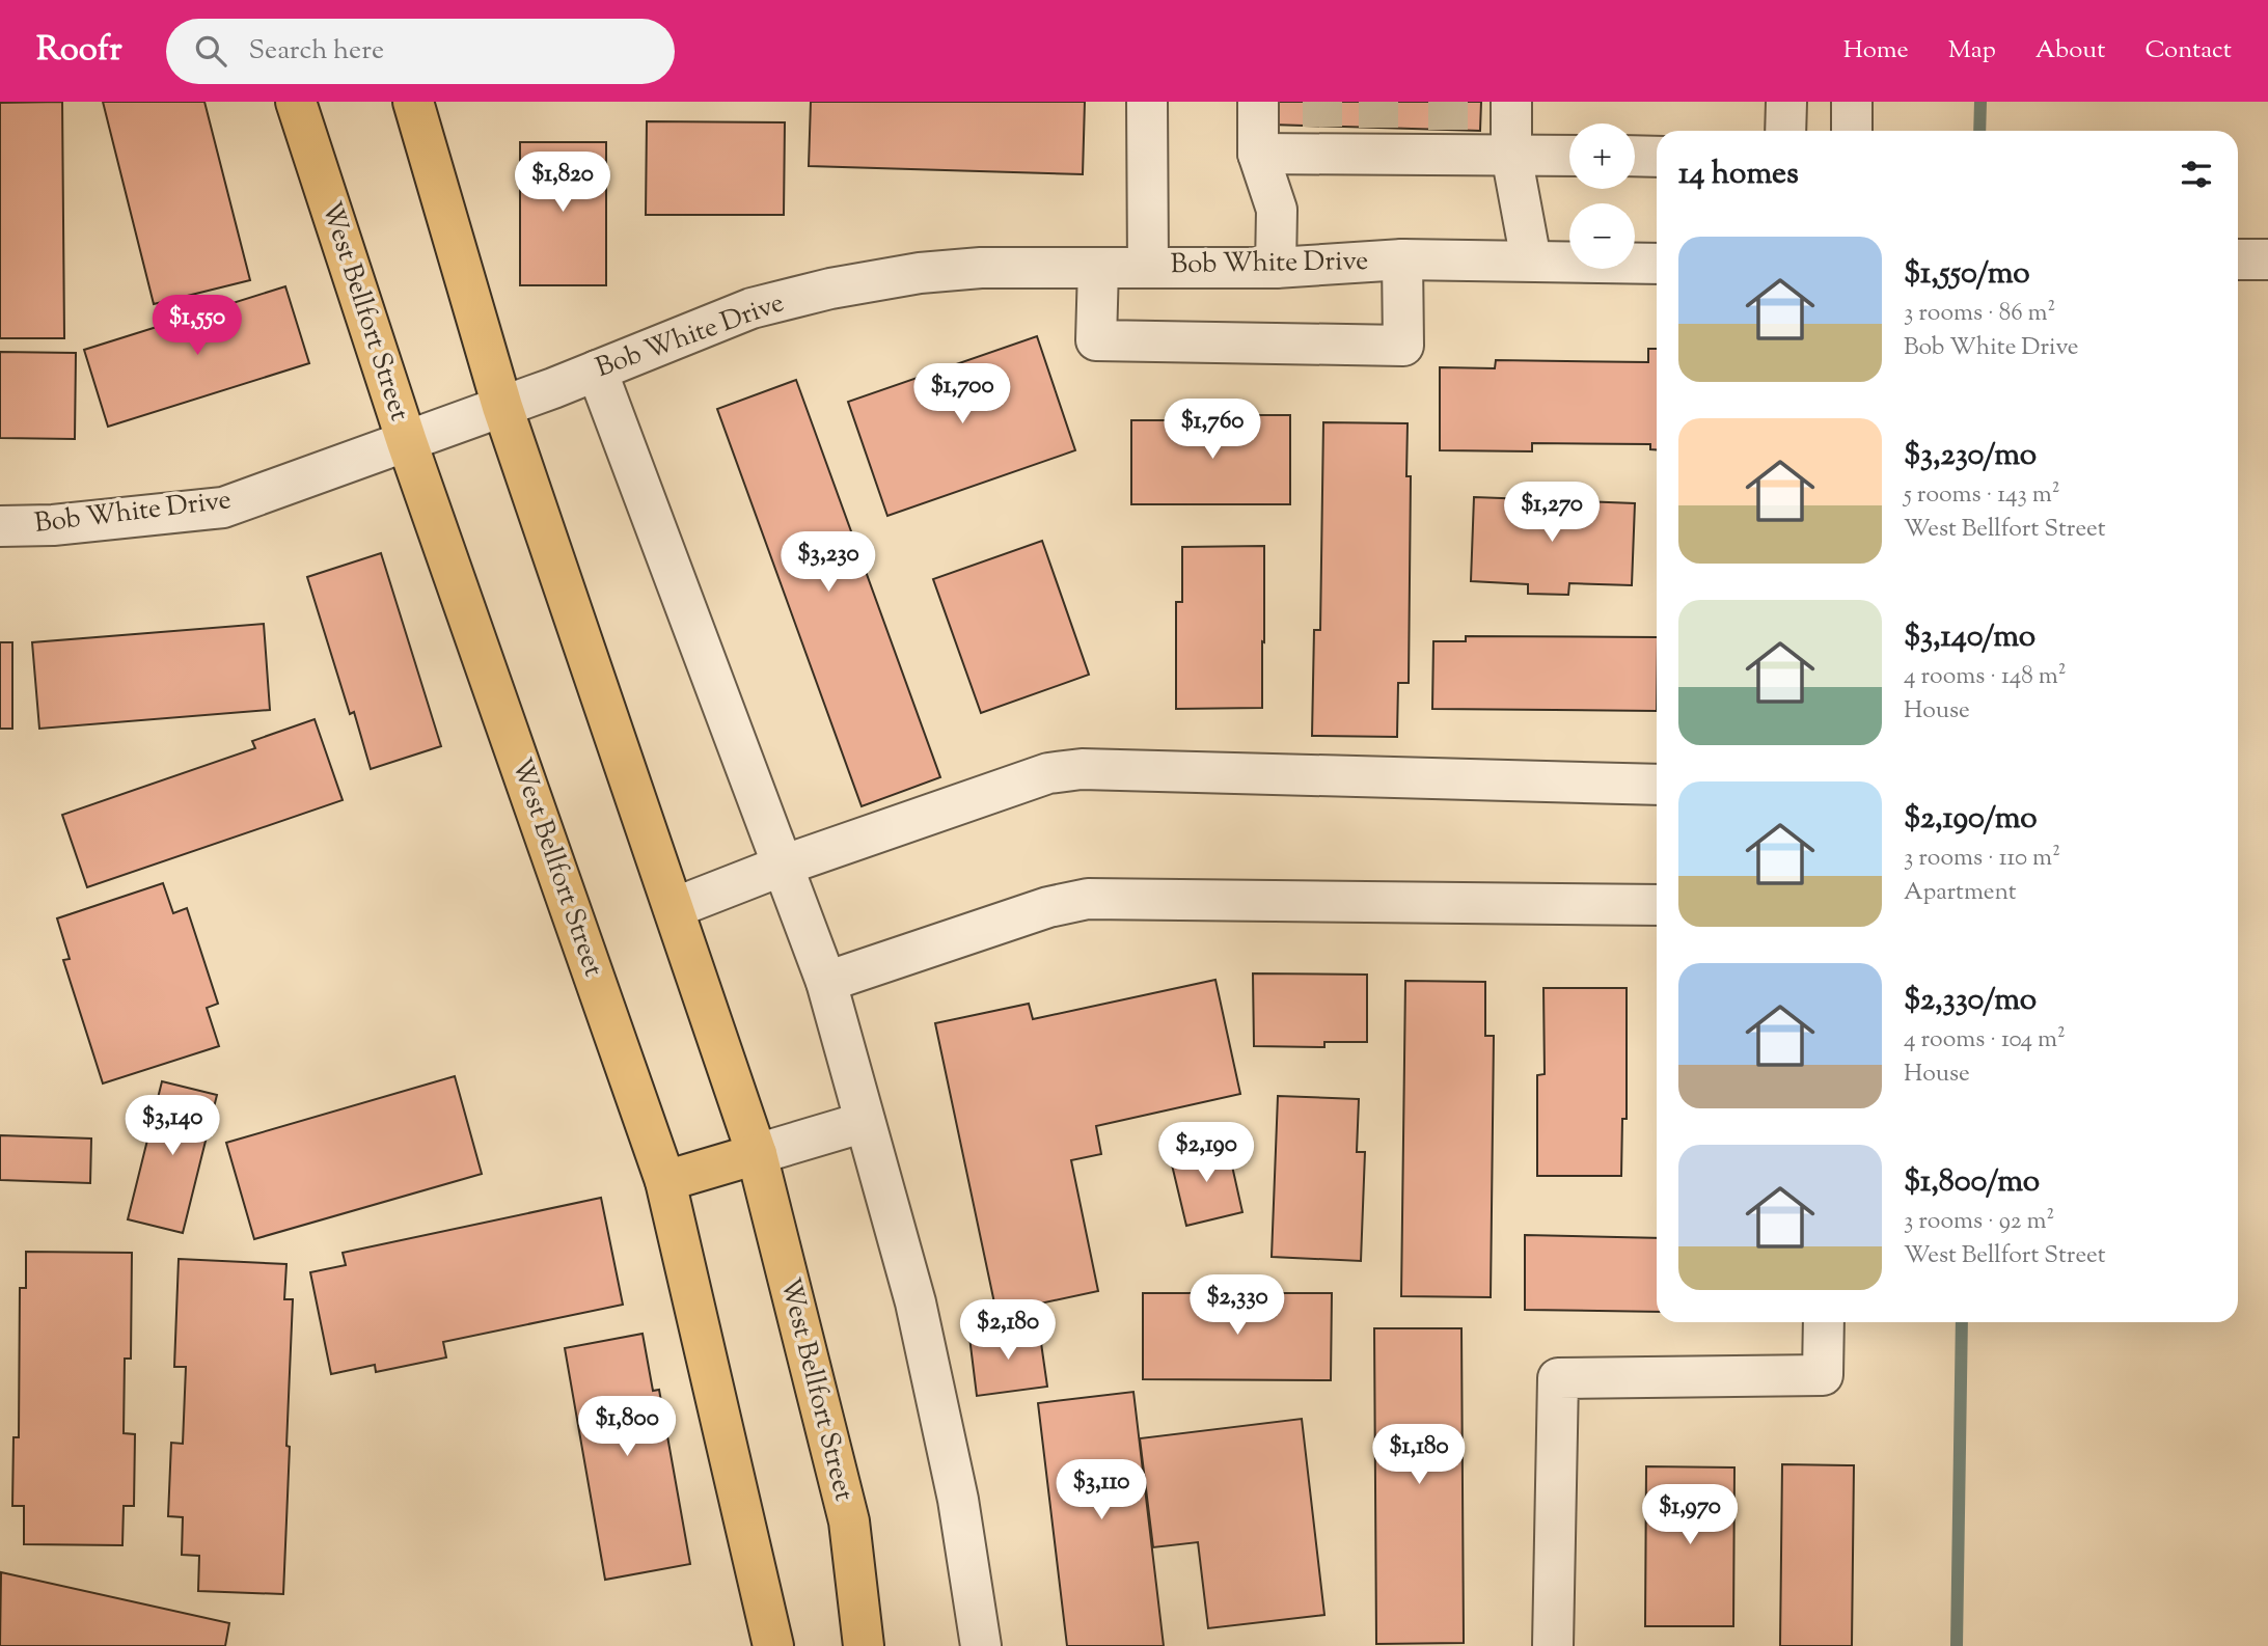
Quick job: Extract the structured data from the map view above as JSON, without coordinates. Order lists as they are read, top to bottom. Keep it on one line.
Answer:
{"streets":{"main road":["West Bellfort Street"],"street":["Bob White Drive"]},"crossings":[["Bob White Drive","West Bellfort Street"]],"page":{"header":"Roofr","search":"Search here","nav":["Home","Map","About","Contact"],"map_buttons":["+","−"],"heading":"14 homes","price":["$1,820","$1,550","$1,700","$1,760","$1,270","$3,230","$3,140","$2,190","$2,330","$2,180","$1,800","$1,180","$3,110","$1,970"],"list":[{"name":"$1,550/mo","note":"3 rooms · 86 m² · Bob White Drive"},{"name":"$3,230/mo","note":"5 rooms · 143 m² · West Bellfort Street"},{"name":"$3,140/mo","note":"4 rooms · 148 m² · House"},{"name":"$2,190/mo","note":"3 rooms · 110 m² · Apartment"},{"name":"$2,330/mo","note":"4 rooms · 104 m² · House"},{"name":"$1,800/mo","note":"3 rooms · 92 m² · West Bellfort Street"}]}}
